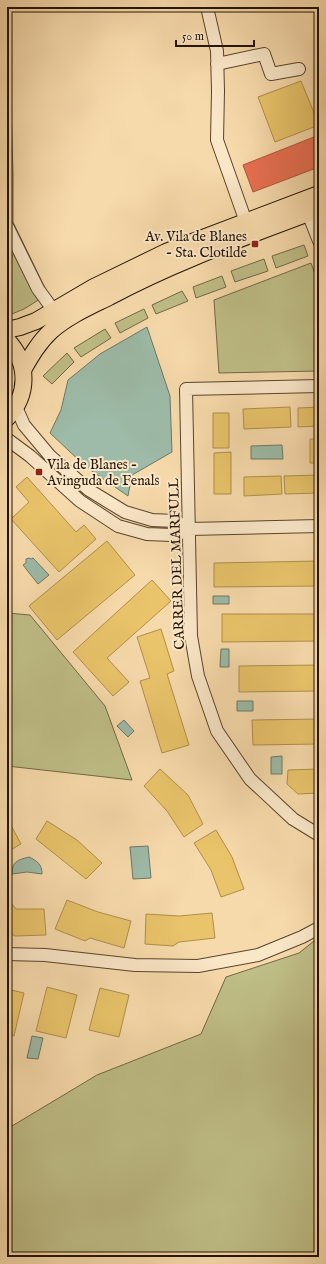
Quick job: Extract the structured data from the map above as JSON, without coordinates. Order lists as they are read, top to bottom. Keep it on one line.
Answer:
{"streets":{"street":["CARRER DEL MARFULL"]},"places":{"transit":["Av. Vila de Blanes - Sta. Clotilde","Vila de Blanes - Avinguda de Fenals"]},"scale_bar":"50 m"}
